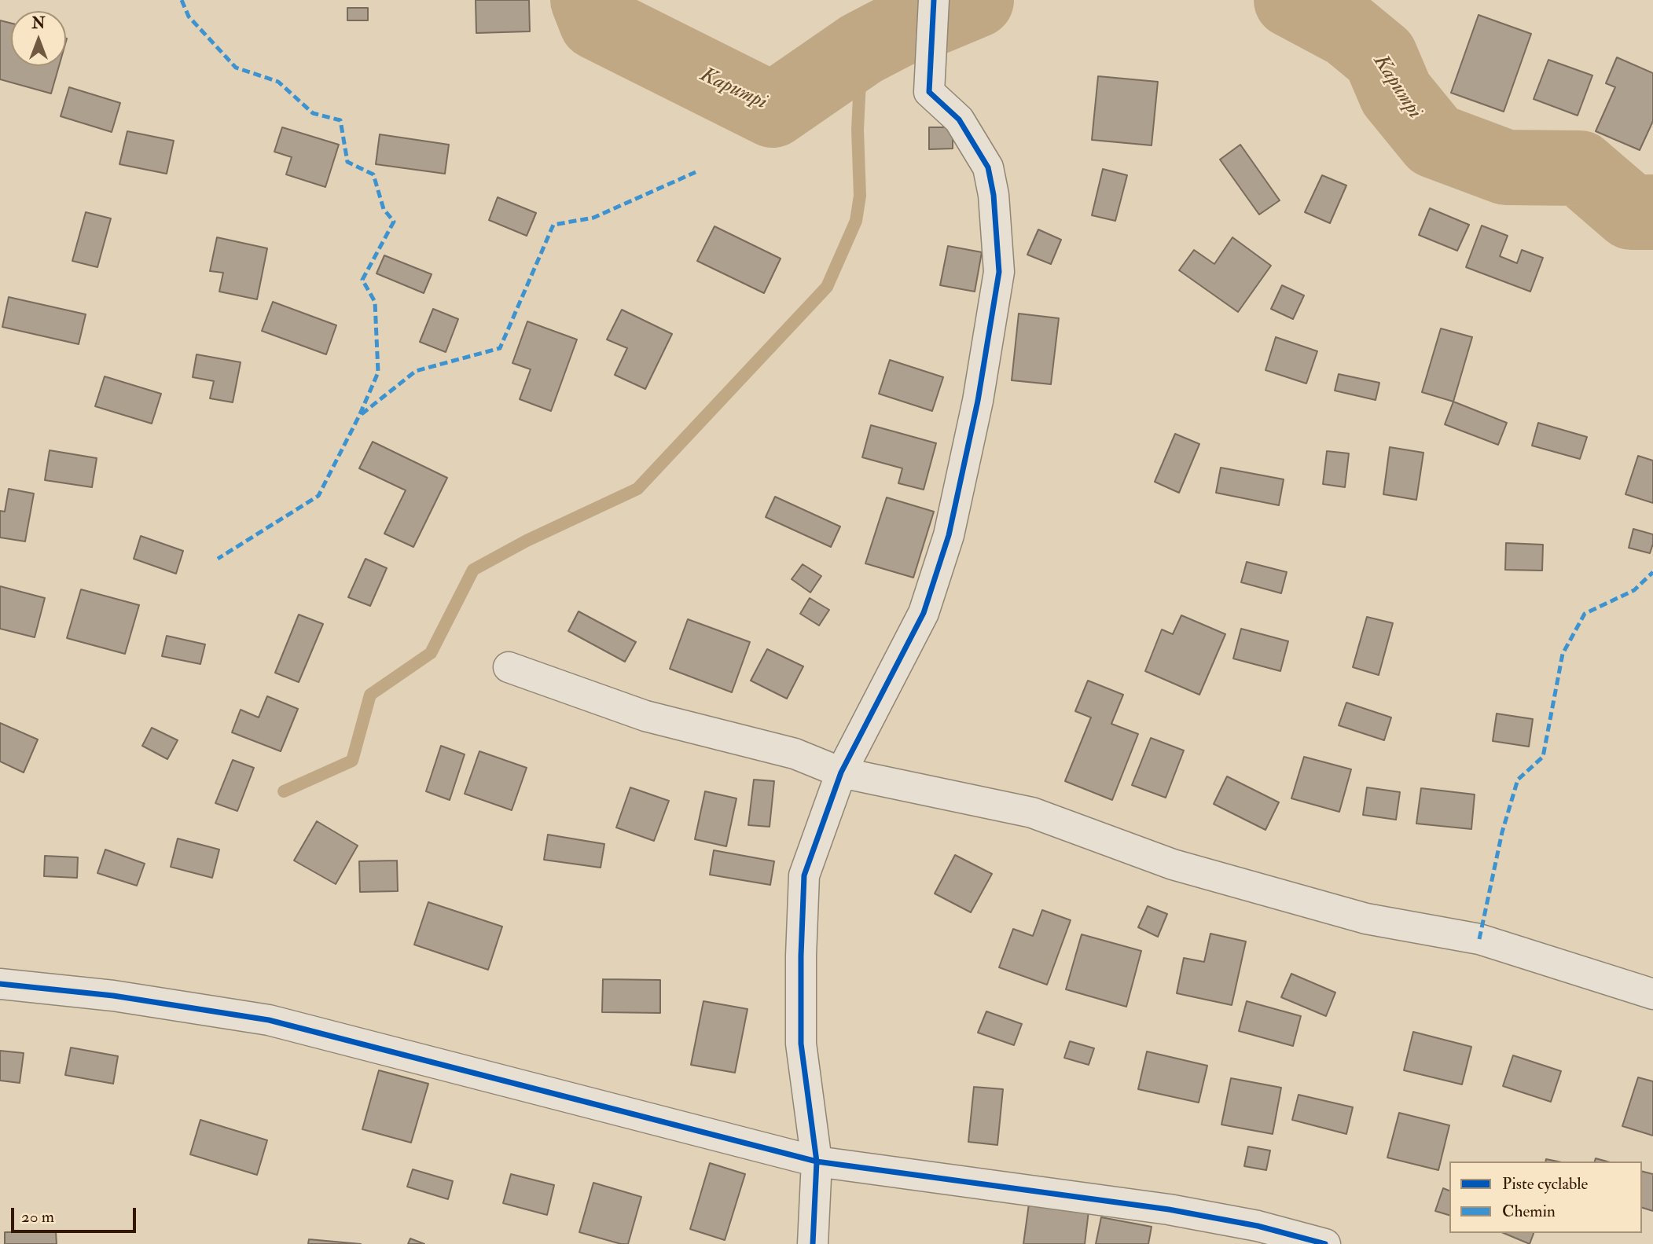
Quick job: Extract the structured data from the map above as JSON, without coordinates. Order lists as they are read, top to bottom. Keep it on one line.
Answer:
{"water":["Kapumpi"],"legend":["Piste cyclable","Chemin"],"scale_bar":"20 m","north":"top"}
